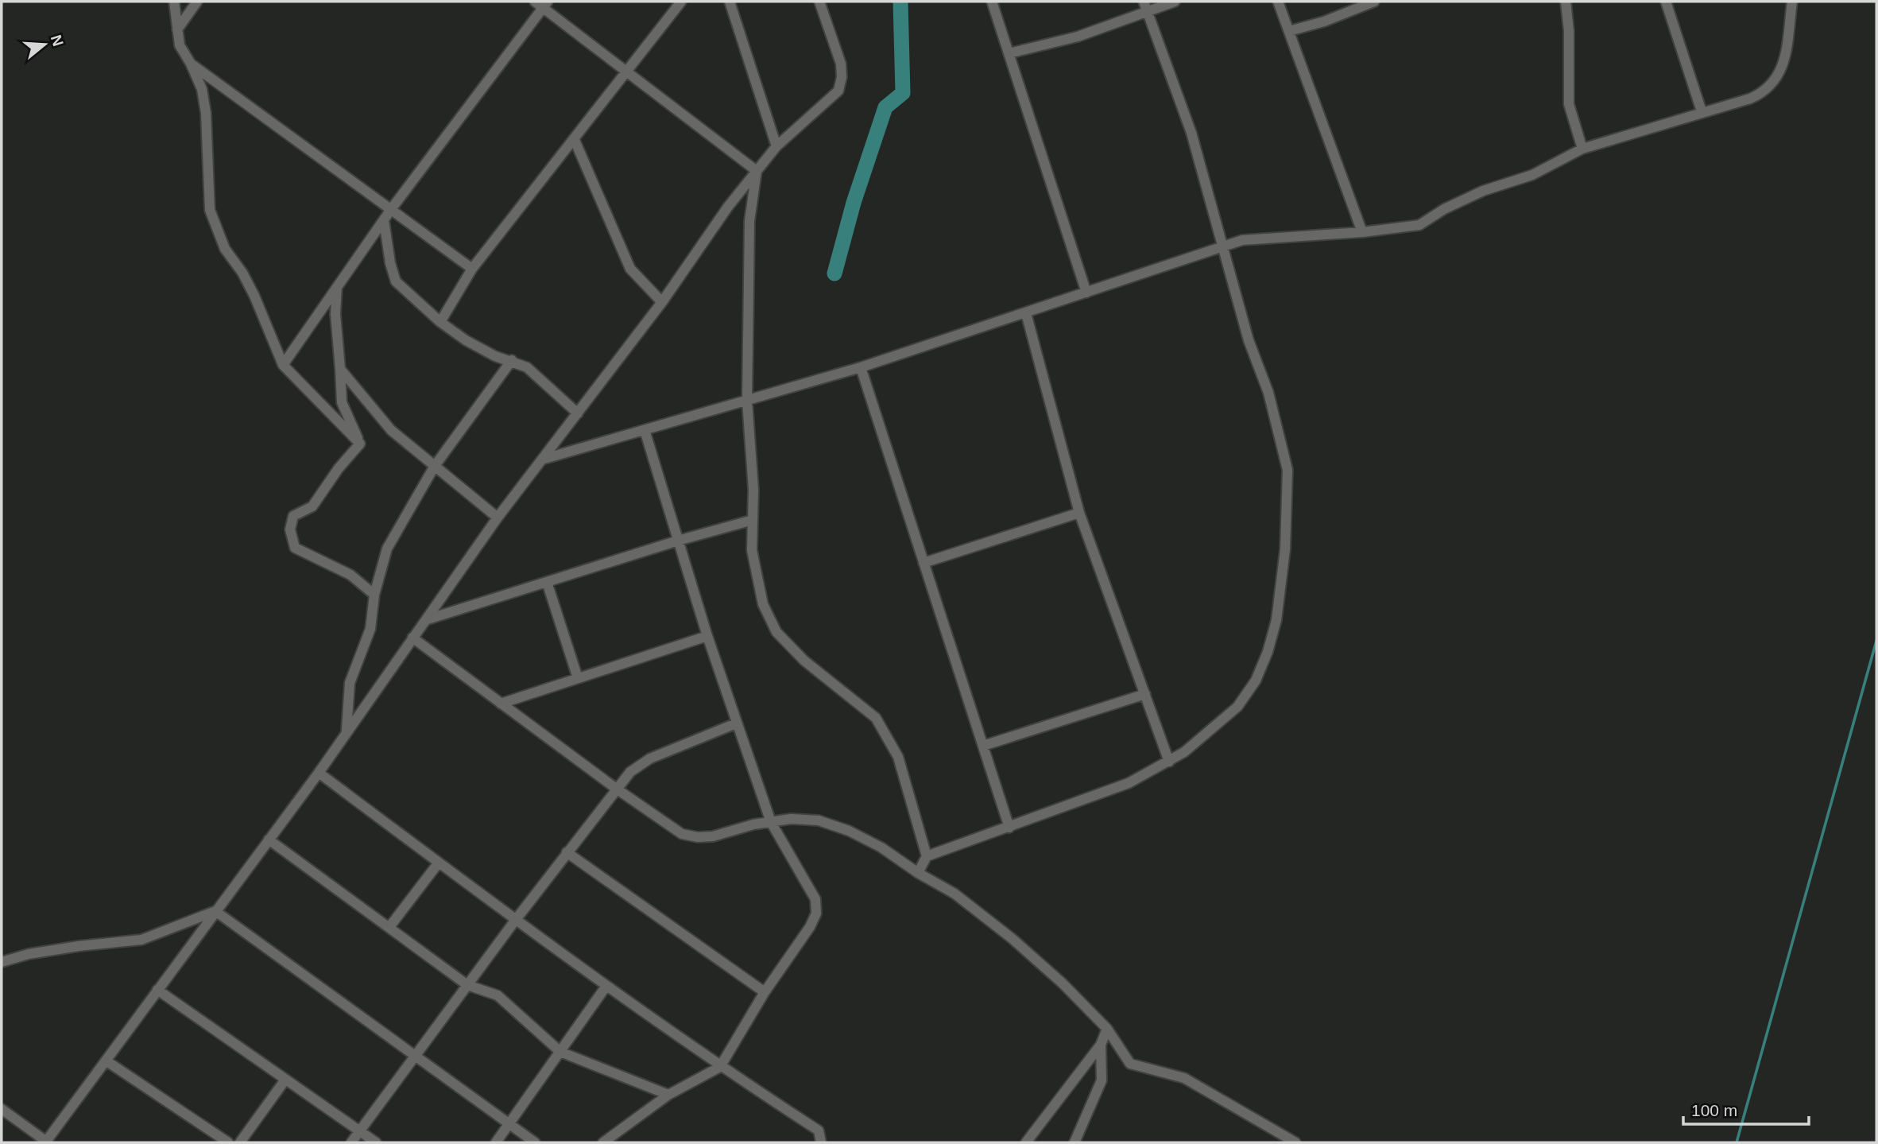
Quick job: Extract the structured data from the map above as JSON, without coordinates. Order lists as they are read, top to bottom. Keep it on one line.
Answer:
{"scale_bar":"100 m","north":"right"}
